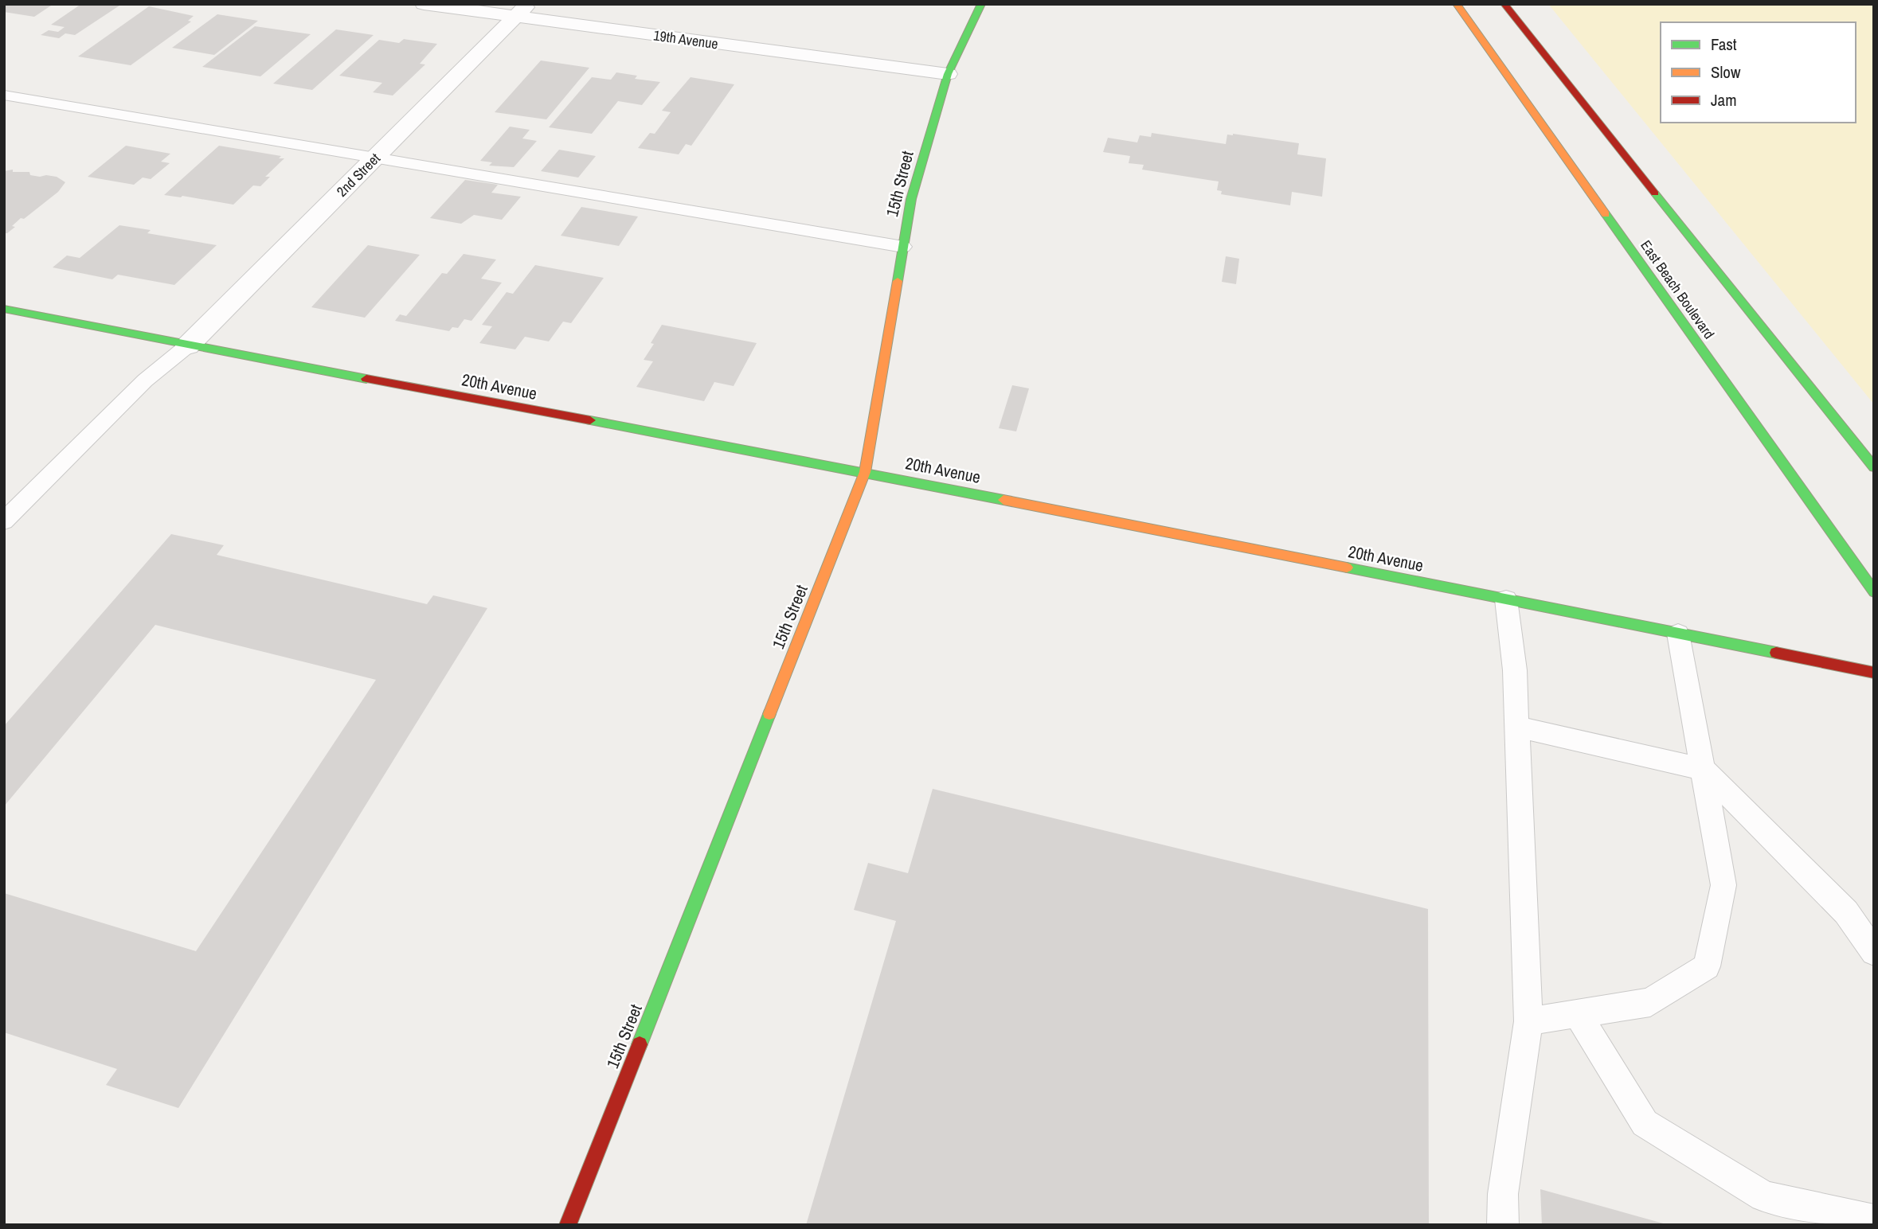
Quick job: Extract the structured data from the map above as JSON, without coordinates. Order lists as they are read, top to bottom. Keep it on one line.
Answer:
{"streets":{"street":["19th Avenue","2nd Street","15th Street","East Beach Boulevard","20th Avenue"]},"crossings":[["19th Avenue","2nd Street"],["19th Avenue","15th Street"],["2nd Street","20th Avenue"],["15th Street","20th Avenue"]],"legend":["Fast","Slow","Jam"]}
